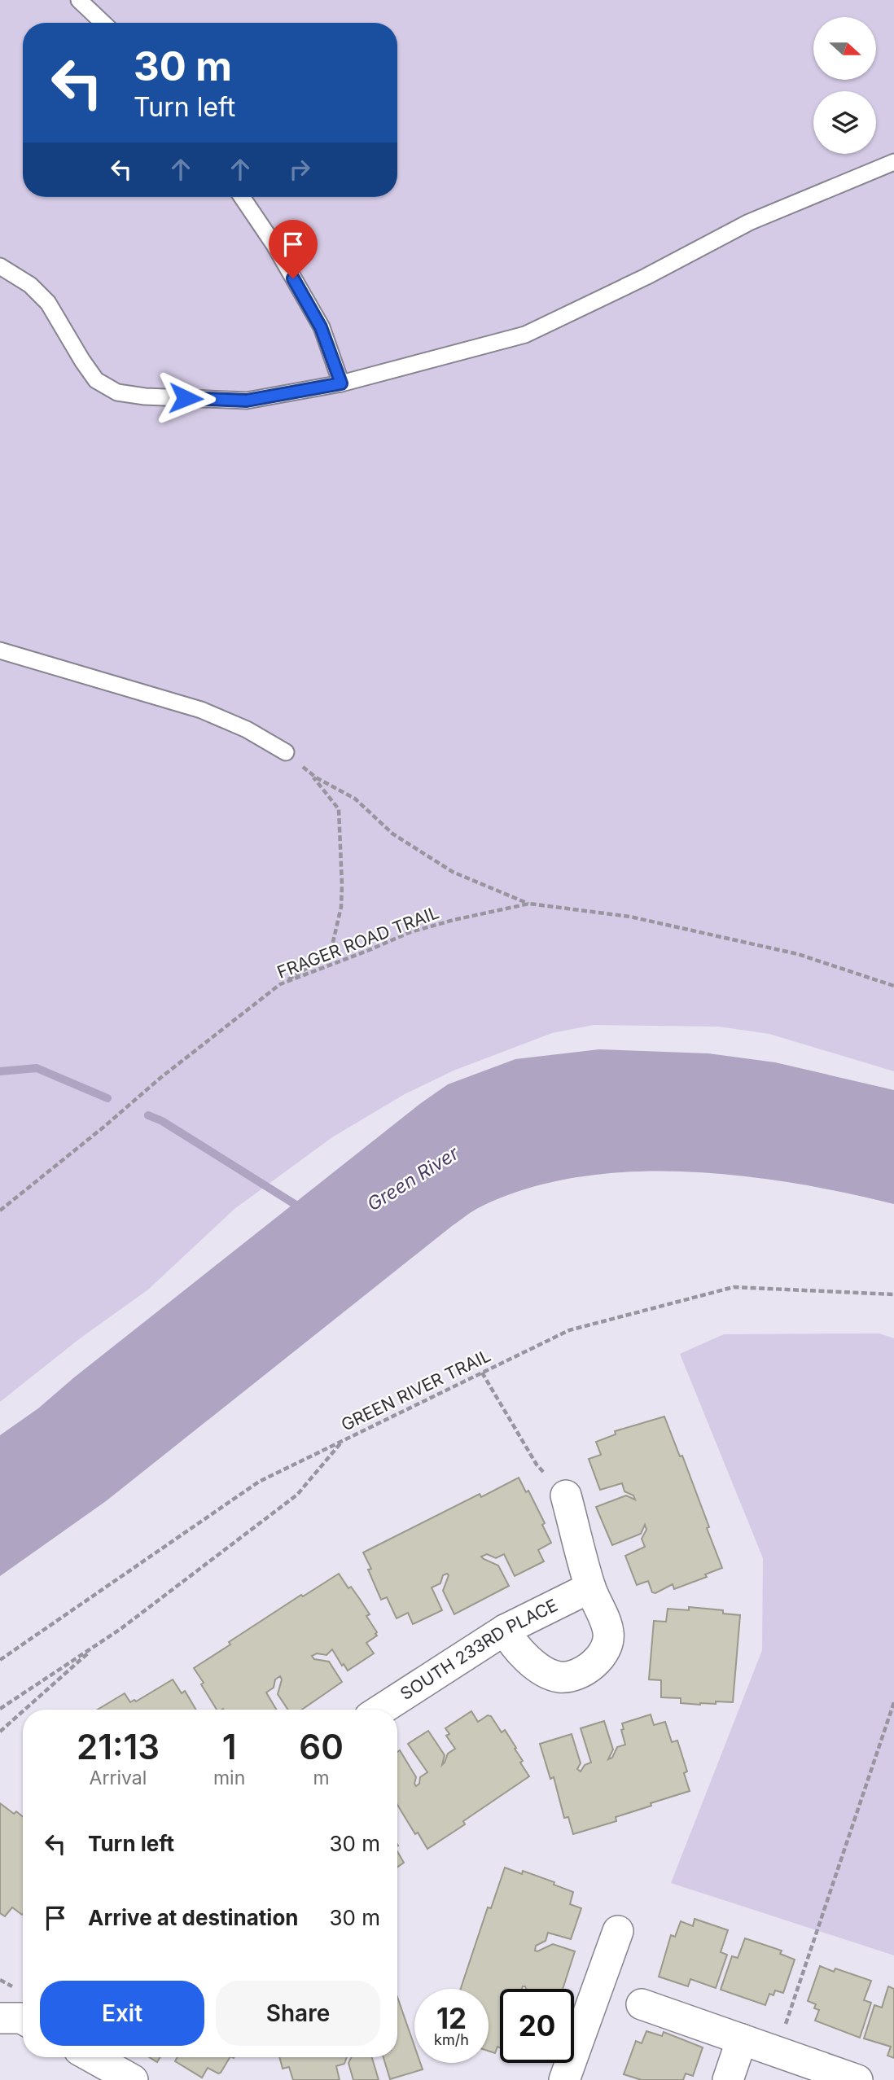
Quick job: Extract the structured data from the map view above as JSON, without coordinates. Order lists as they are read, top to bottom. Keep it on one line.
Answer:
{"streets":{"street":["SOUTH 233RD PLACE"],"path":["FRAGER ROAD TRAIL","GREEN RIVER TRAIL"]},"water":["Green River"],"north":"right","page":{"turn":["30 m","Turn left"],"eta":["21:13","Arrival","1","min","60","m"],"list":[{"name":"Turn left","value":"30 m"},{"name":"Arrive at destination","value":"30 m"}],"buttons":["Exit","Share"],"speed":"12 km/h","limit":"20"}}
